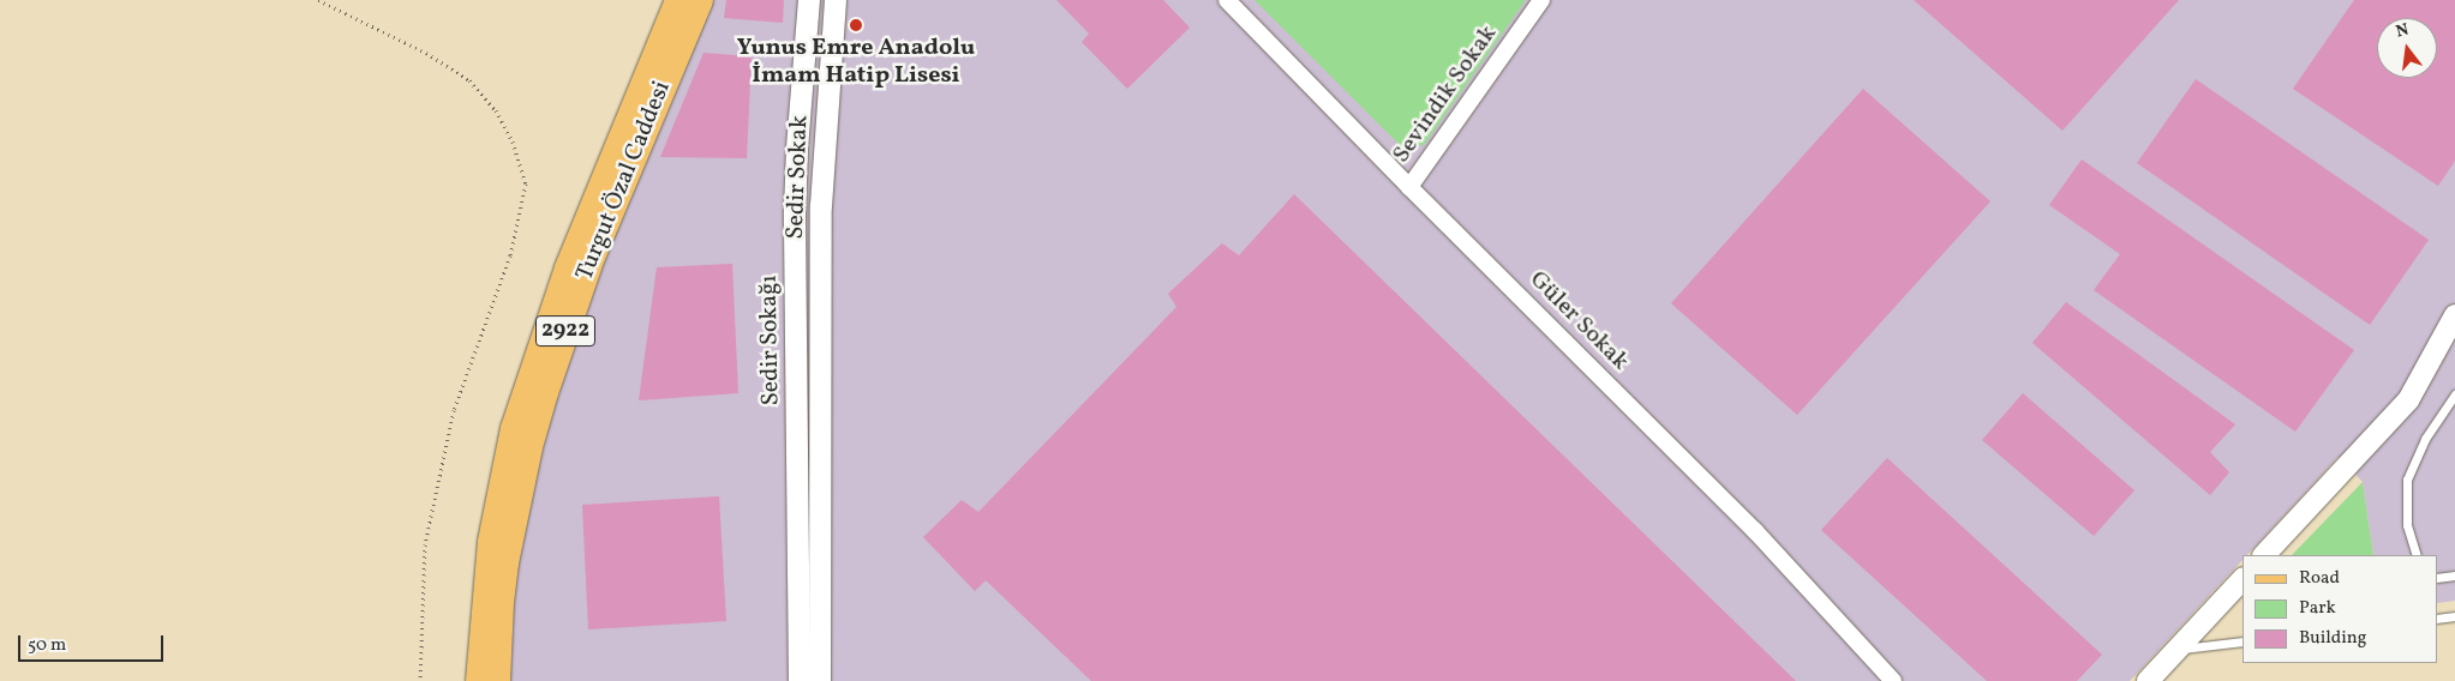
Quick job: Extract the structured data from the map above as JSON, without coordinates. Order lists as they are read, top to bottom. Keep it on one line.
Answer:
{"streets":{"main road":["Turgut Özal Caddesi","2922"],"street":["Sevindik Sokak","Sedir Sokak","Güler Sokak","Sedir Sokağı"]},"crossings":[["Sevindik Sokak","Güler Sokak"]],"places":["Yunus Emre Anadolu İmam Hatip Lisesi"],"legend":["Road","Park","Building"],"scale_bar":"50 m","north":"top"}
